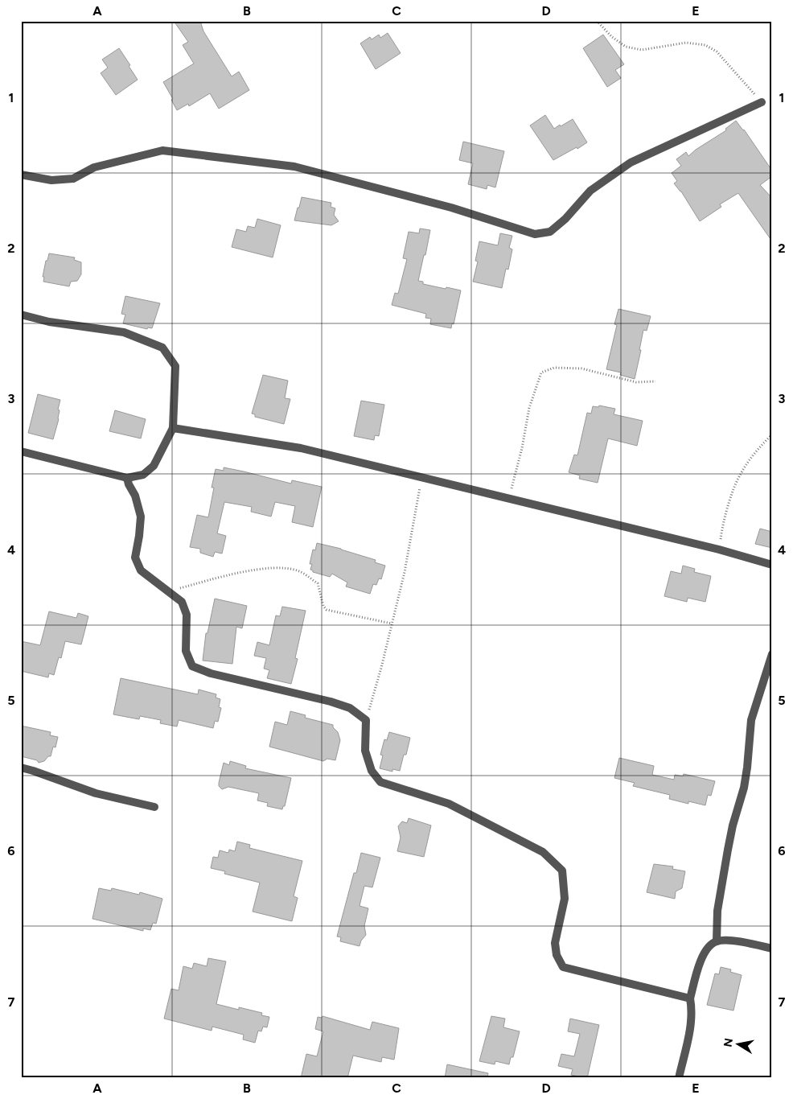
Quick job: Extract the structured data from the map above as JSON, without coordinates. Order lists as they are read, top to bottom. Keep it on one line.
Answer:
{"north":"left","grid":{"columns":["A","B","C","D","E"],"rows":["1","2","3","4","5","6","7"]}}
